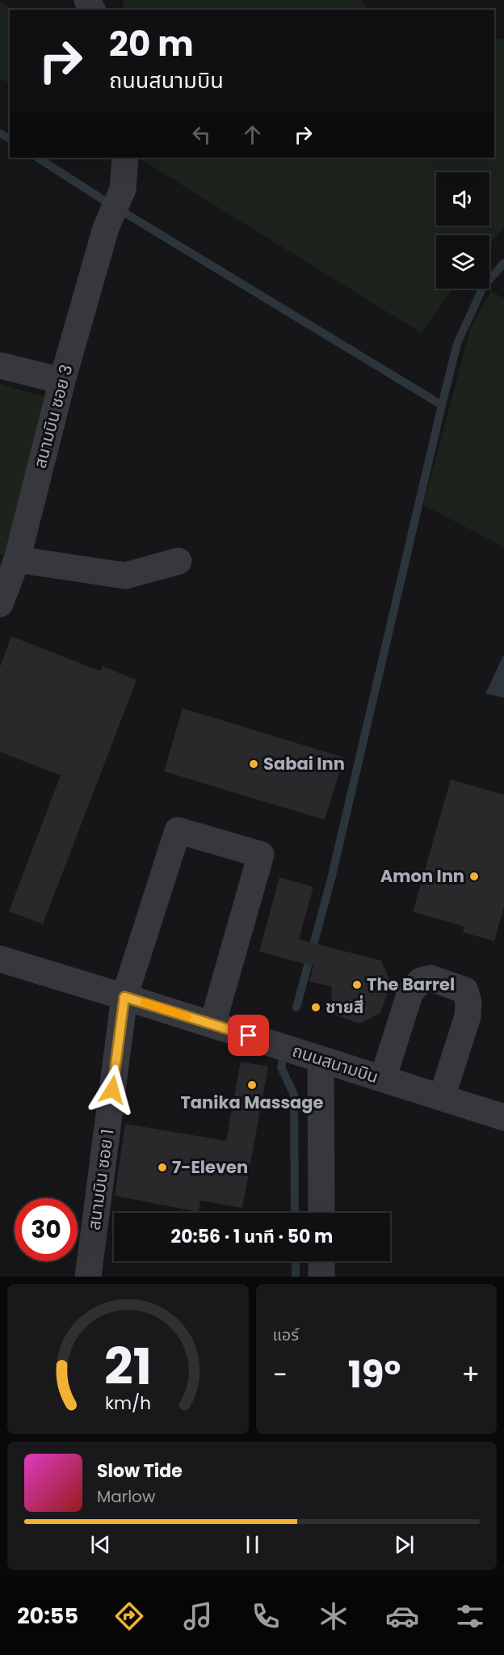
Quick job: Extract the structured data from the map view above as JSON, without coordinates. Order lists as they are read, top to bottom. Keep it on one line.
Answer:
{"streets":{"street":["สนามบิน ซอย 3","ถนนสนามบิน","สนามบิน ซอย 1"]},"crossings":[["ถนนสนามบิน","สนามบิน ซอย 1"]],"places":["Sabai Inn","Amon Inn","The Barrel","ชายสี่","Tanika Massage","7-Eleven"],"page":{"turn":["20 m","ถนนสนามบิน"],"limit":"30","trip":"20:56 · 1 นาที · 50 m","tile":"แอร์","heat":["−","19°","+"],"song":["Slow Tide","Marlow"],"tabs":"20:55","gauge":["21","km/h"]}}
